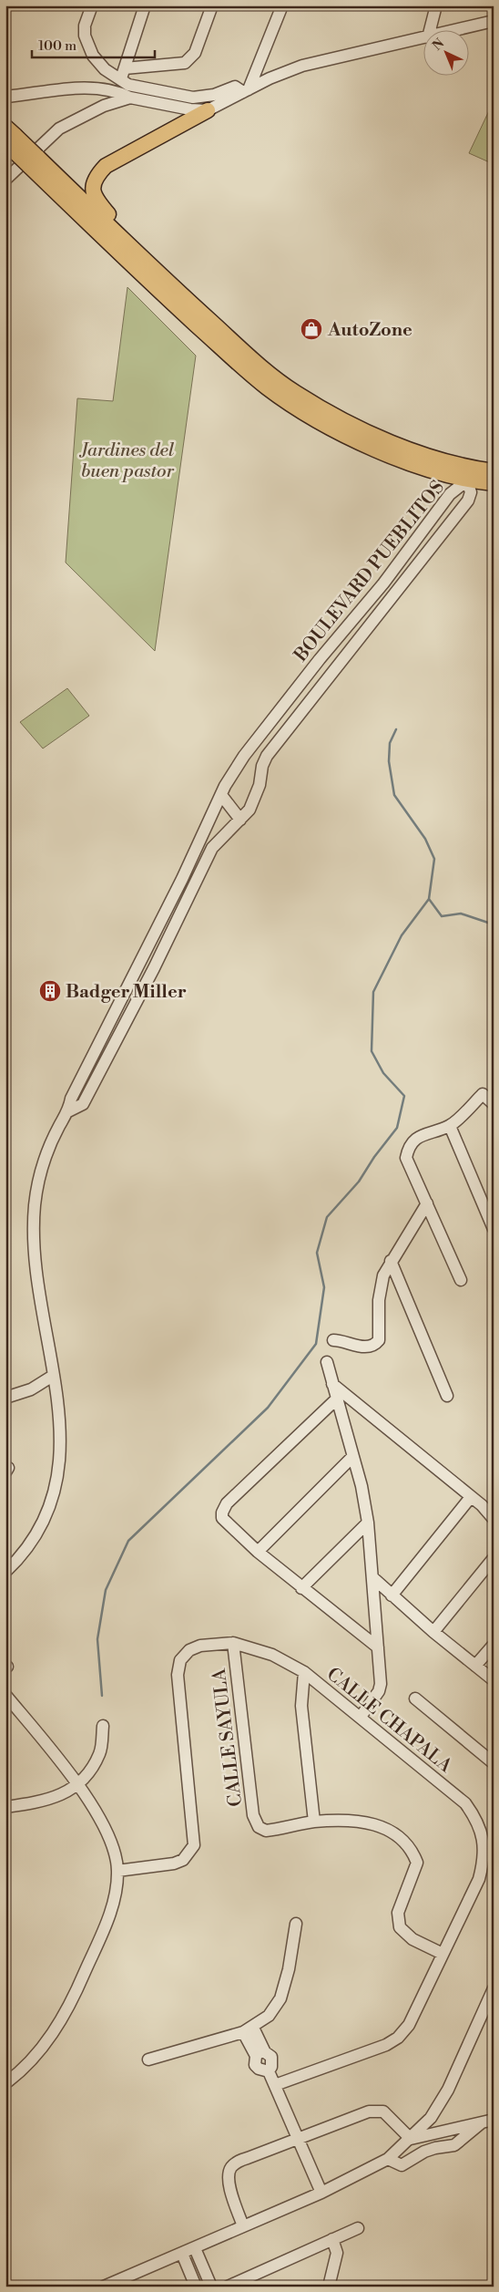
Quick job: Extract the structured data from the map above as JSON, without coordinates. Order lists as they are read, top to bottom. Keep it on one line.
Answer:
{"streets":{"street":["BOULEVARD PUEBLITOS","CALLE CHAPALA","CALLE SAYULA"]},"crossings":[["CALLE CHAPALA","CALLE SAYULA"]],"parks":["Jardines del buen pastor"],"places":{"shop":["AutoZone"],"building":["Badger Miller"]},"scale_bar":"100 m","north":"top left"}
